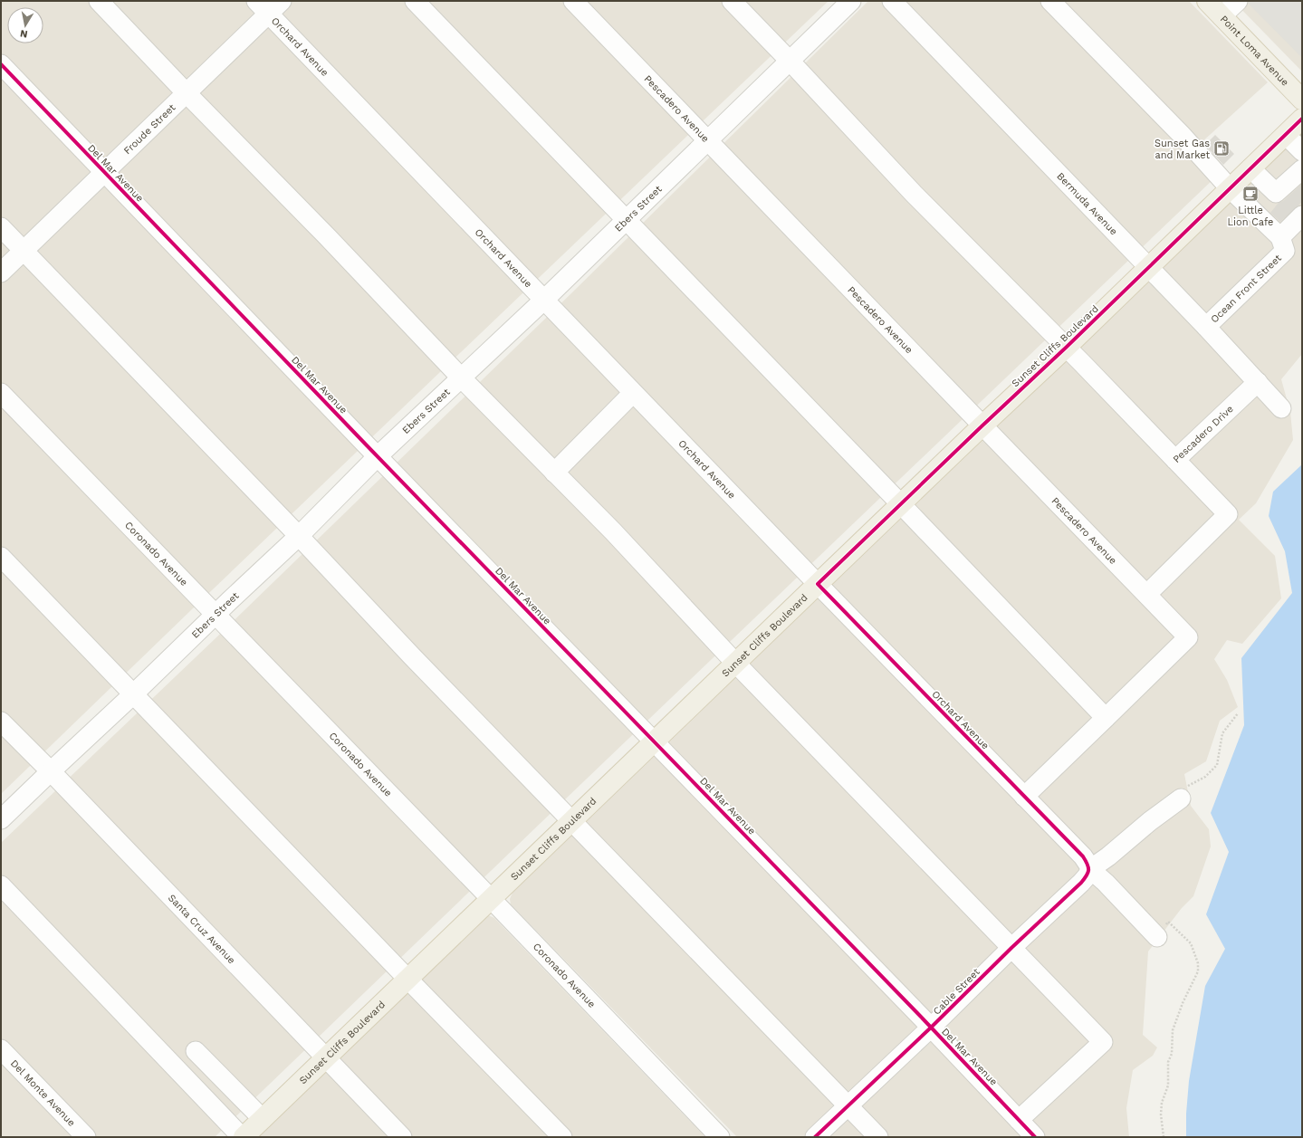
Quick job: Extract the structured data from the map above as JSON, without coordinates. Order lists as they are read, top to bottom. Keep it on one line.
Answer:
{"streets":{"main road":["Point Loma Avenue","Sunset Cliffs Boulevard"],"street":["Orchard Avenue","Pescadero Avenue","Froude Street","Del Mar Avenue","Bermuda Avenue","Ebers Street","Ocean Front Street","Pescadero Drive","Coronado Avenue","Santa Cruz Avenue","Cable Street","Del Monte Avenue"]},"crossings":[["Orchard Avenue","Froude Street"],["Orchard Avenue","Ebers Street"],["Orchard Avenue","Sunset Cliffs Boulevard"],["Orchard Avenue","Cable Street"],["Pescadero Avenue","Ebers Street"],["Pescadero Avenue","Sunset Cliffs Boulevard"],["Pescadero Avenue","Pescadero Drive"],["Froude Street","Del Mar Avenue"],["Del Mar Avenue","Ebers Street"],["Del Mar Avenue","Sunset Cliffs Boulevard"],["Del Mar Avenue","Cable Street"],["Bermuda Avenue","Ocean Front Street"],["Bermuda Avenue","Sunset Cliffs Boulevard"],["Bermuda Avenue","Pescadero Drive"],["Ebers Street","Coronado Avenue"],["Ebers Street","Santa Cruz Avenue"],["Sunset Cliffs Boulevard","Coronado Avenue"],["Sunset Cliffs Boulevard","Santa Cruz Avenue"]],"places":{"fuel station":["Sunset Gas and Market"],"cafe":["Little Lion Cafe"]},"north":"bottom"}
